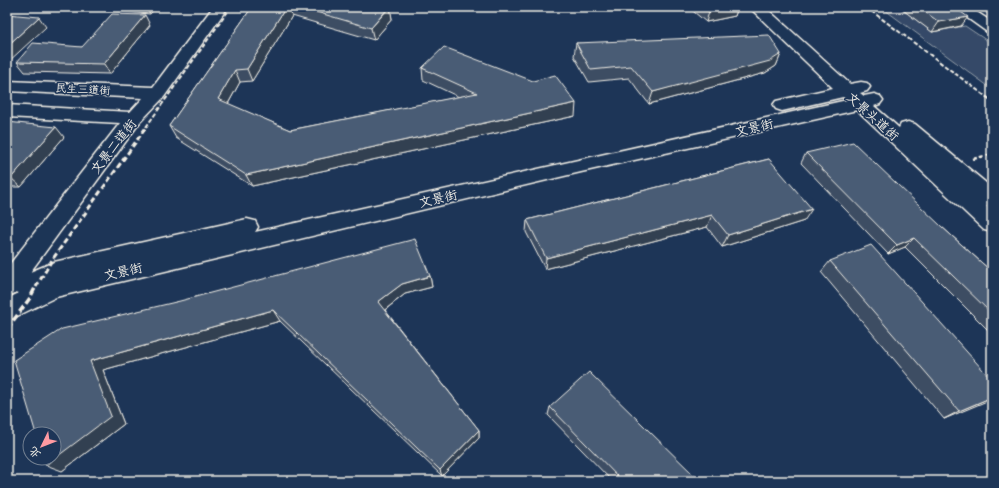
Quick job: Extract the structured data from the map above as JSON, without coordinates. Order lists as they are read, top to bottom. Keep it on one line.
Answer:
{"streets":{"main road":["民生三道街","文景头道街","文景街","文景二道街"]},"crossings":[["民生三道街","文景二道街"],["文景头道街","文景街"]],"north":"bottom left"}
